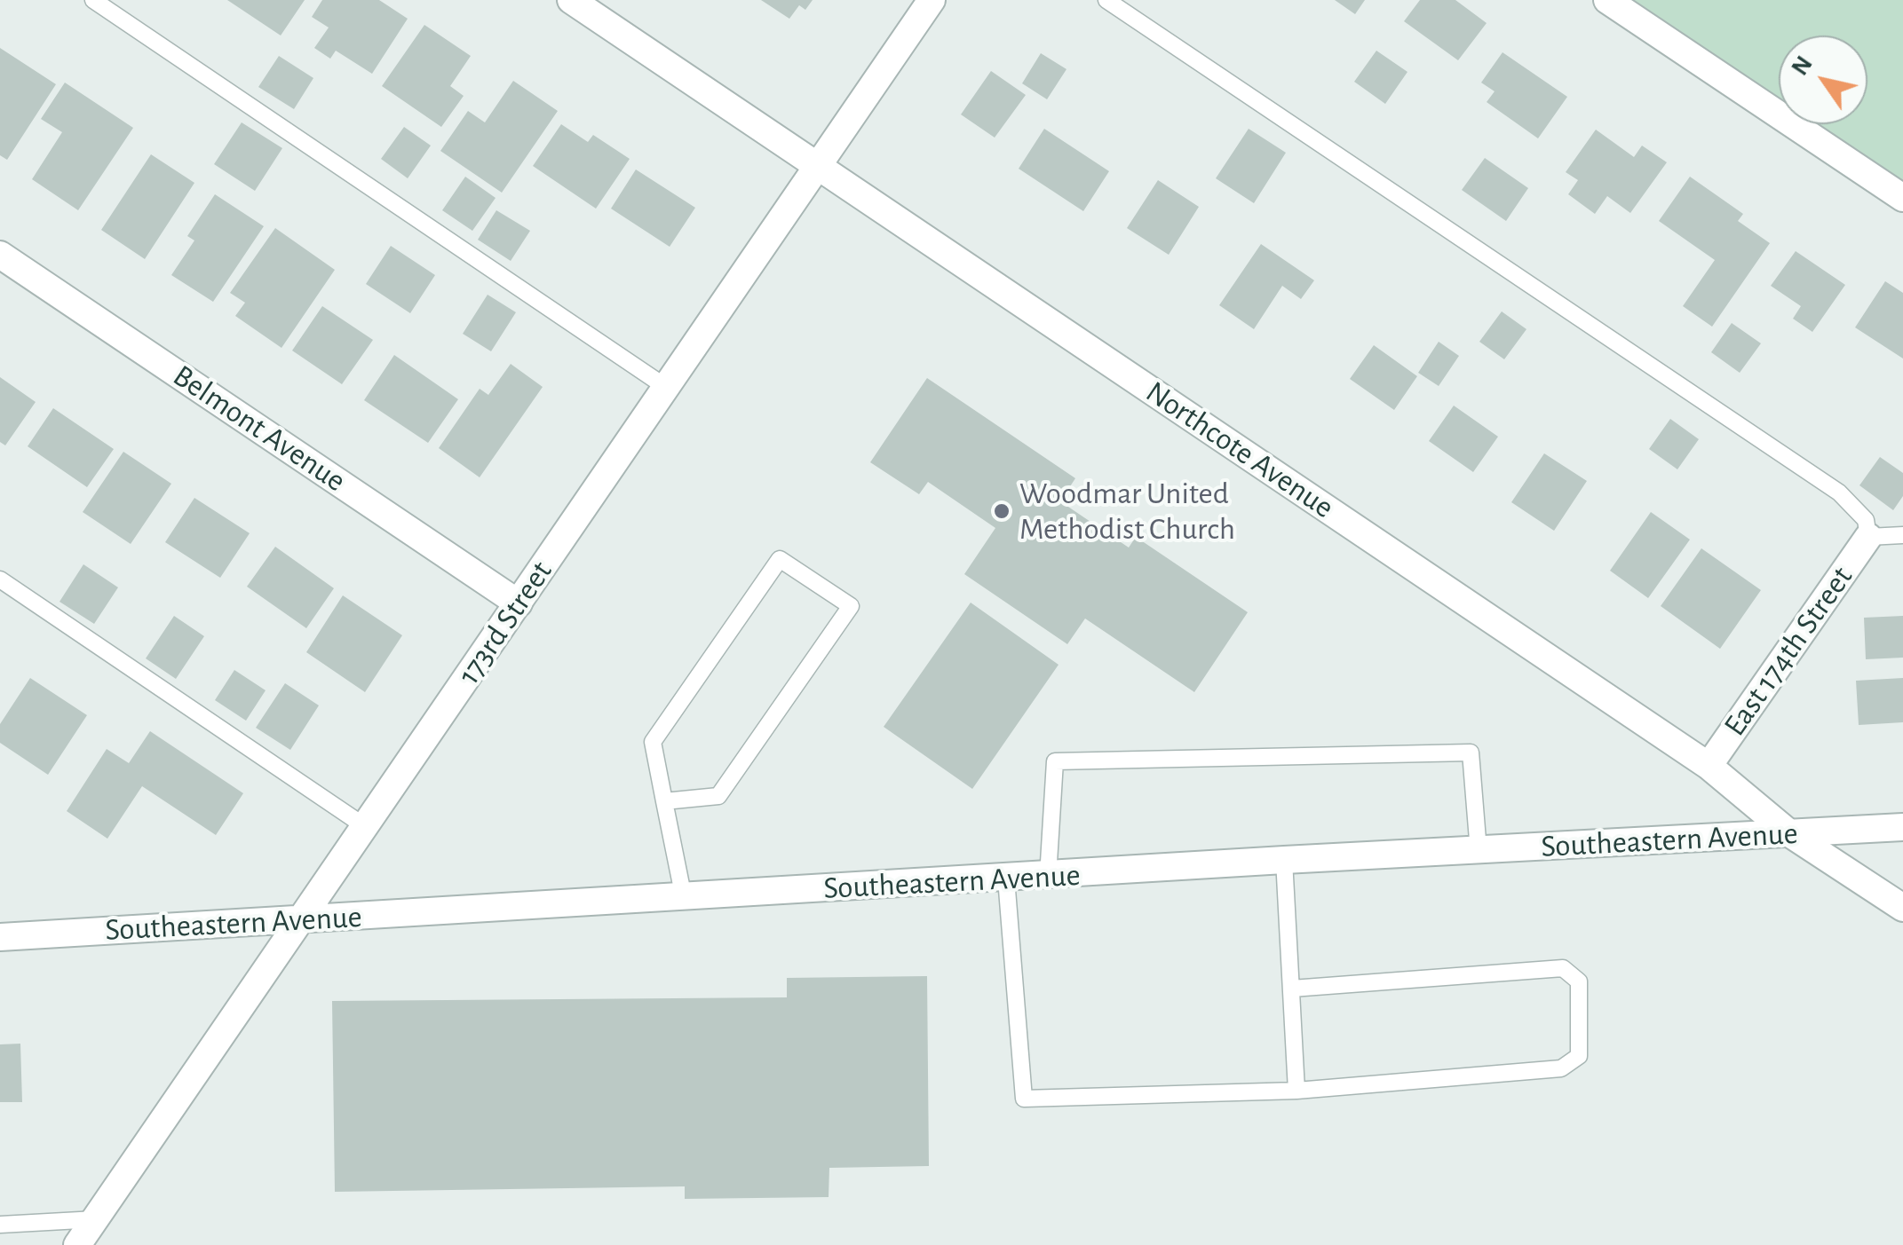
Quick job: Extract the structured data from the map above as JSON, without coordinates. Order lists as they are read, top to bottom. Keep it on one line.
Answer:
{"streets":{"street":["Belmont Avenue","Northcote Avenue","173rd Street","East 174th Street","Southeastern Avenue"]},"crossings":[["Belmont Avenue","173rd Street"],["Northcote Avenue","173rd Street"],["Northcote Avenue","East 174th Street"],["Northcote Avenue","Southeastern Avenue"],["173rd Street","Southeastern Avenue"]],"places":["Woodmar United Methodist Church"],"north":"top left"}
